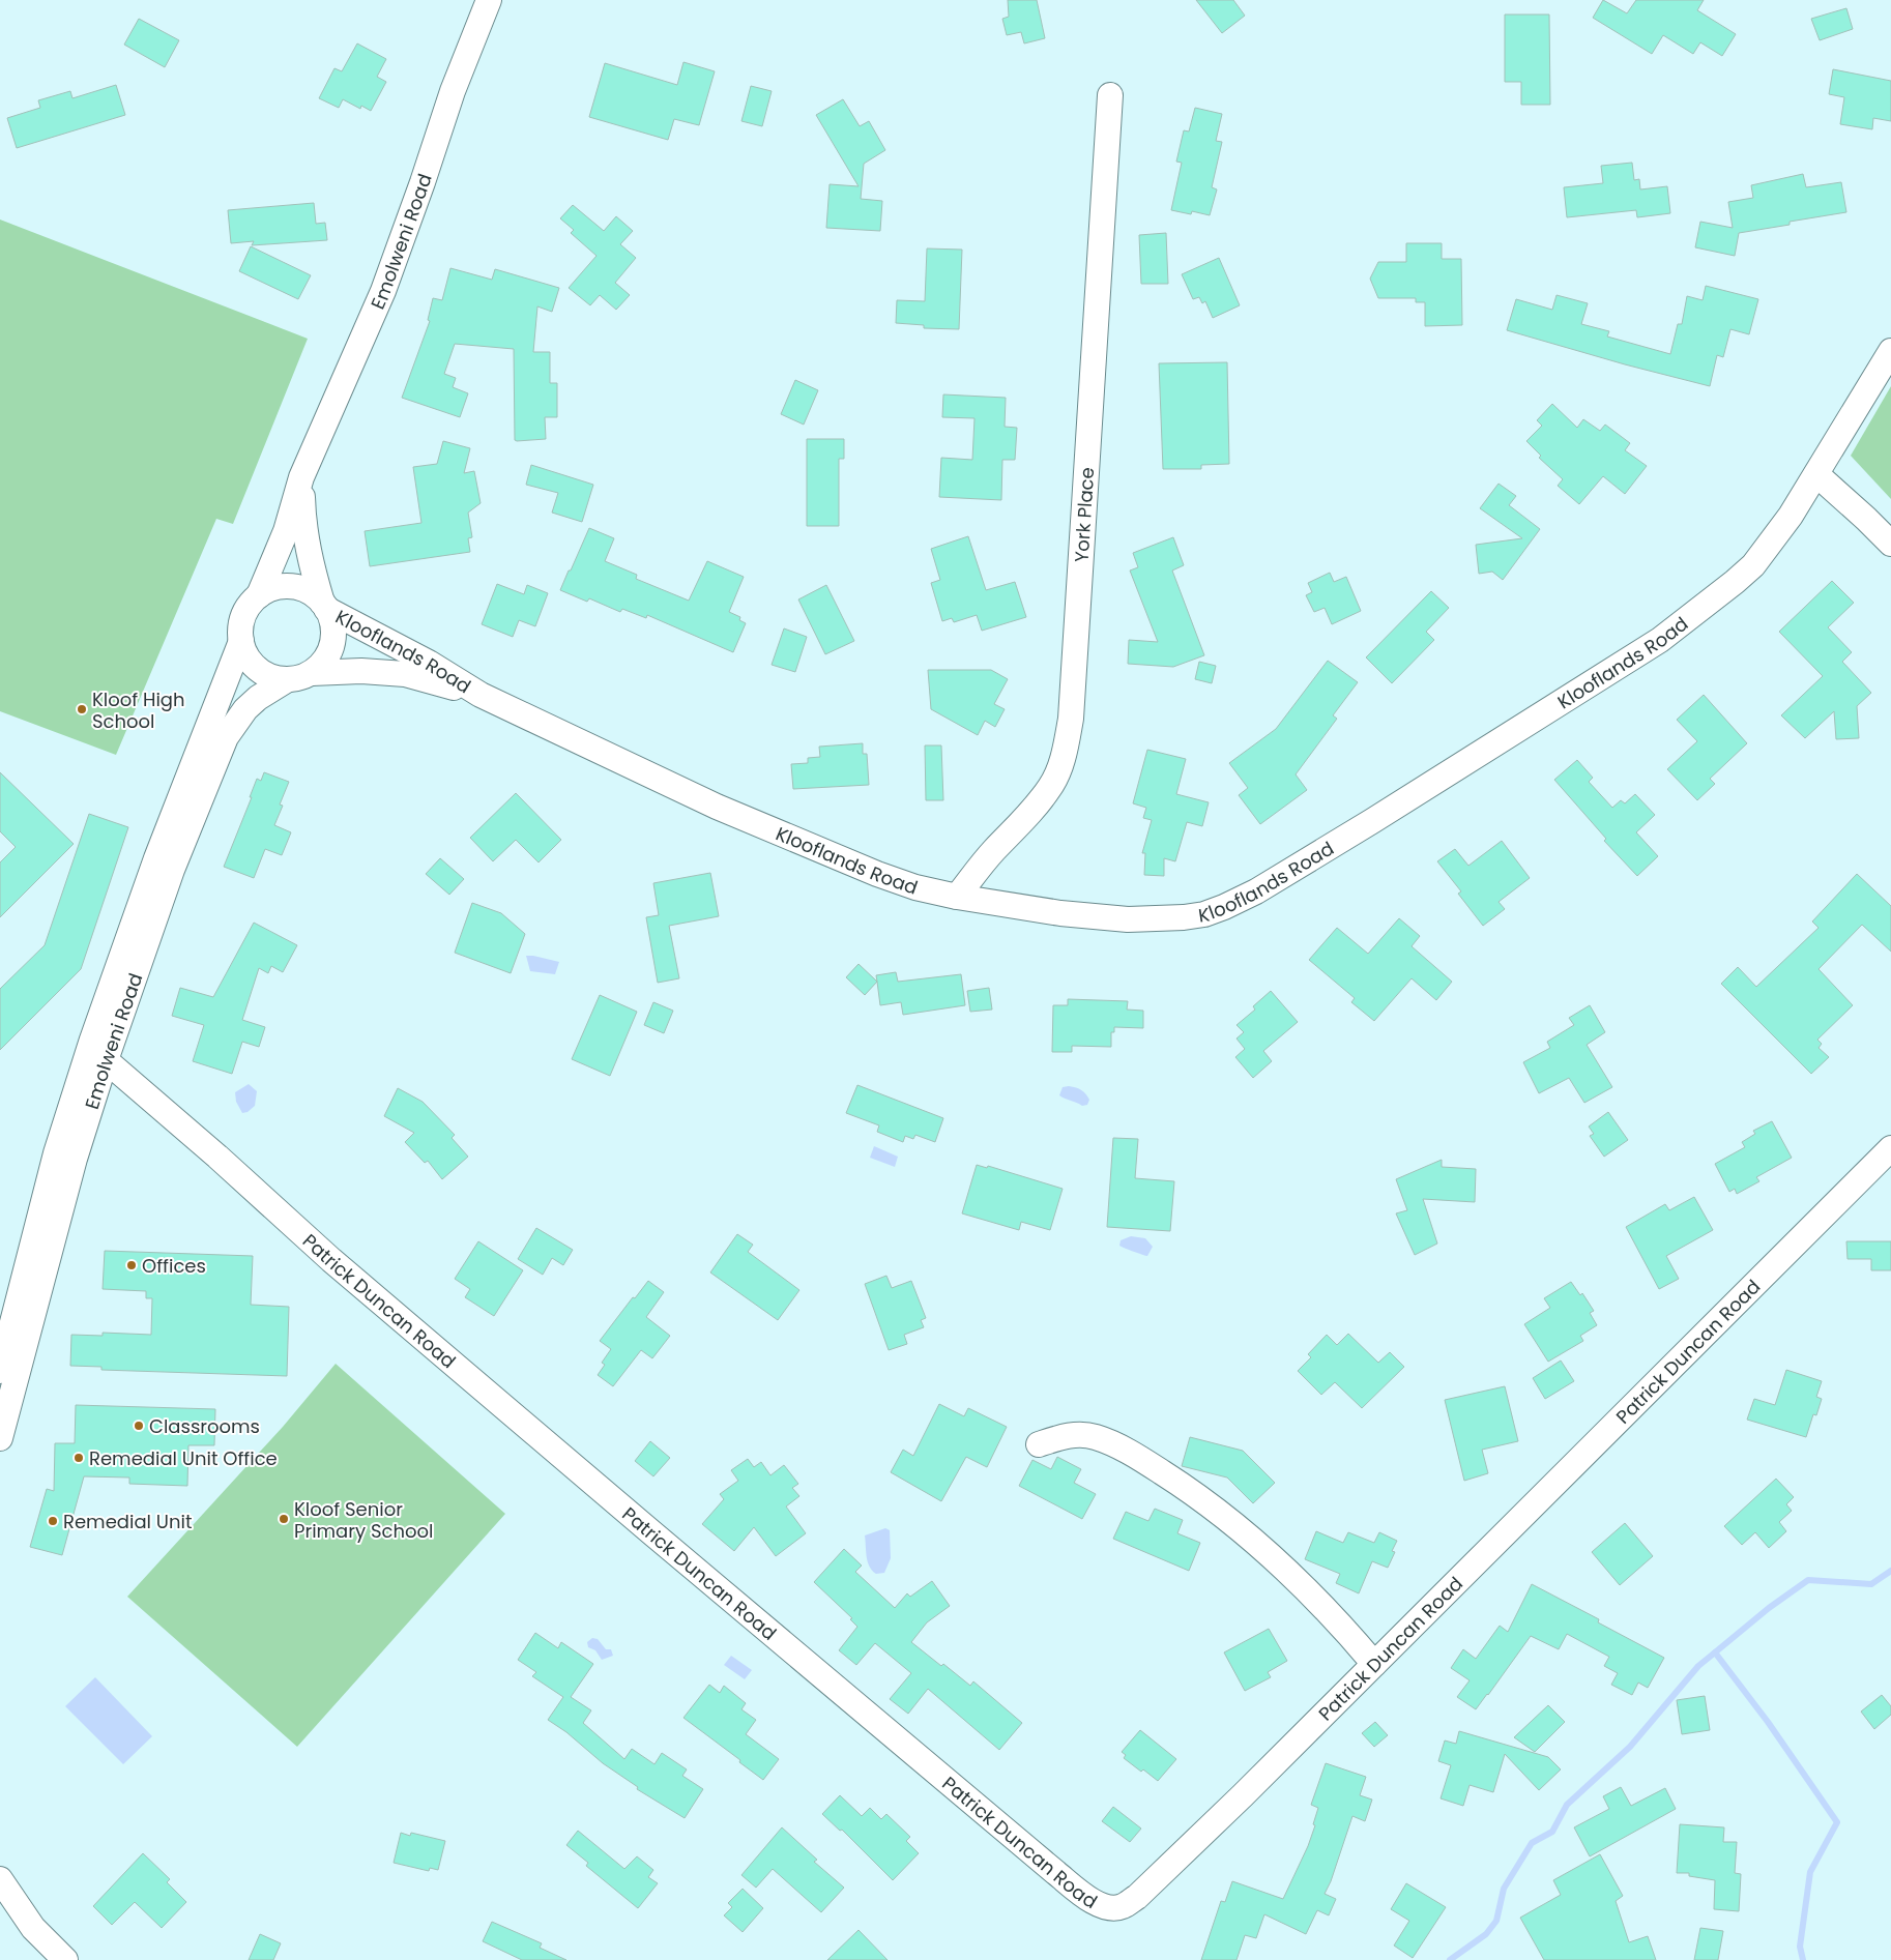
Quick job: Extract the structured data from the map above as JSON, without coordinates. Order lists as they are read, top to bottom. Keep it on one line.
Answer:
{"streets":{"street":["Emolweni Road","York Place","Klooflands Road","Patrick Duncan Road"]},"crossings":[["Emolweni Road","Klooflands Road"],["Emolweni Road","Patrick Duncan Road"],["York Place","Klooflands Road"]],"places":["Kloof High School","Offices","Classrooms","Remedial Unit Office","Kloof Senior Primary School","Remedial Unit"]}
